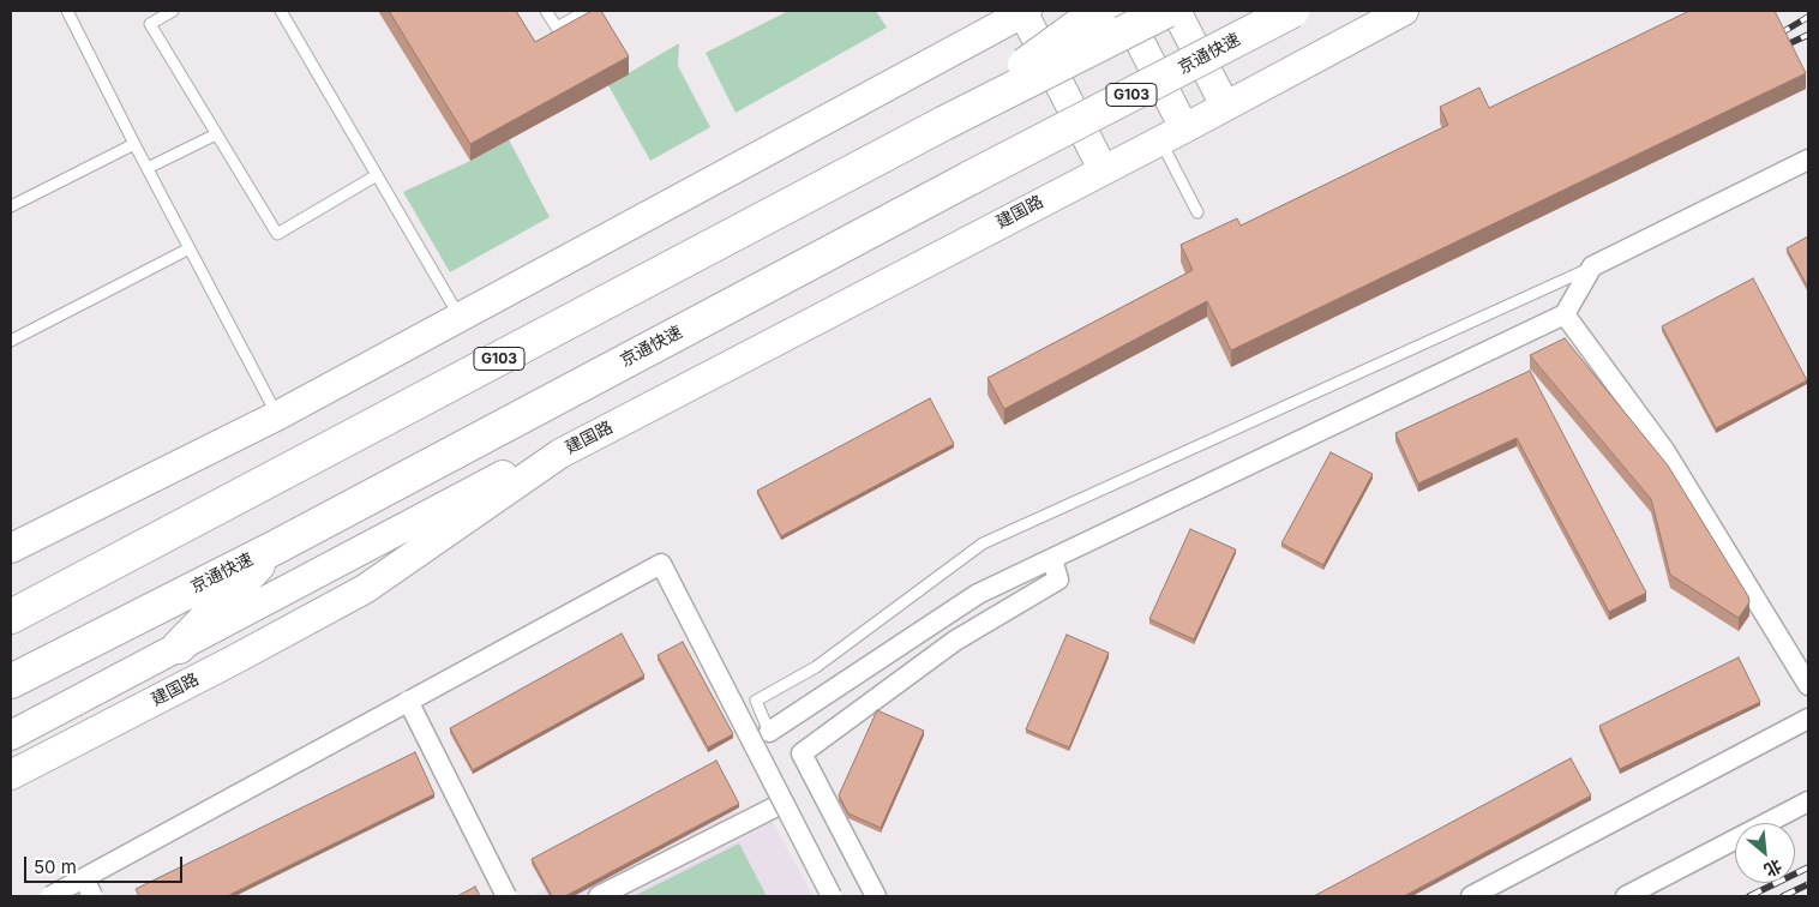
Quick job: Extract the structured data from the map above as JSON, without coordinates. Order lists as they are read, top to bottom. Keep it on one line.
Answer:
{"streets":{"highway":["京通快速","G103"],"main road":["建国路"]},"scale_bar":"50 m","north":"bottom right"}
